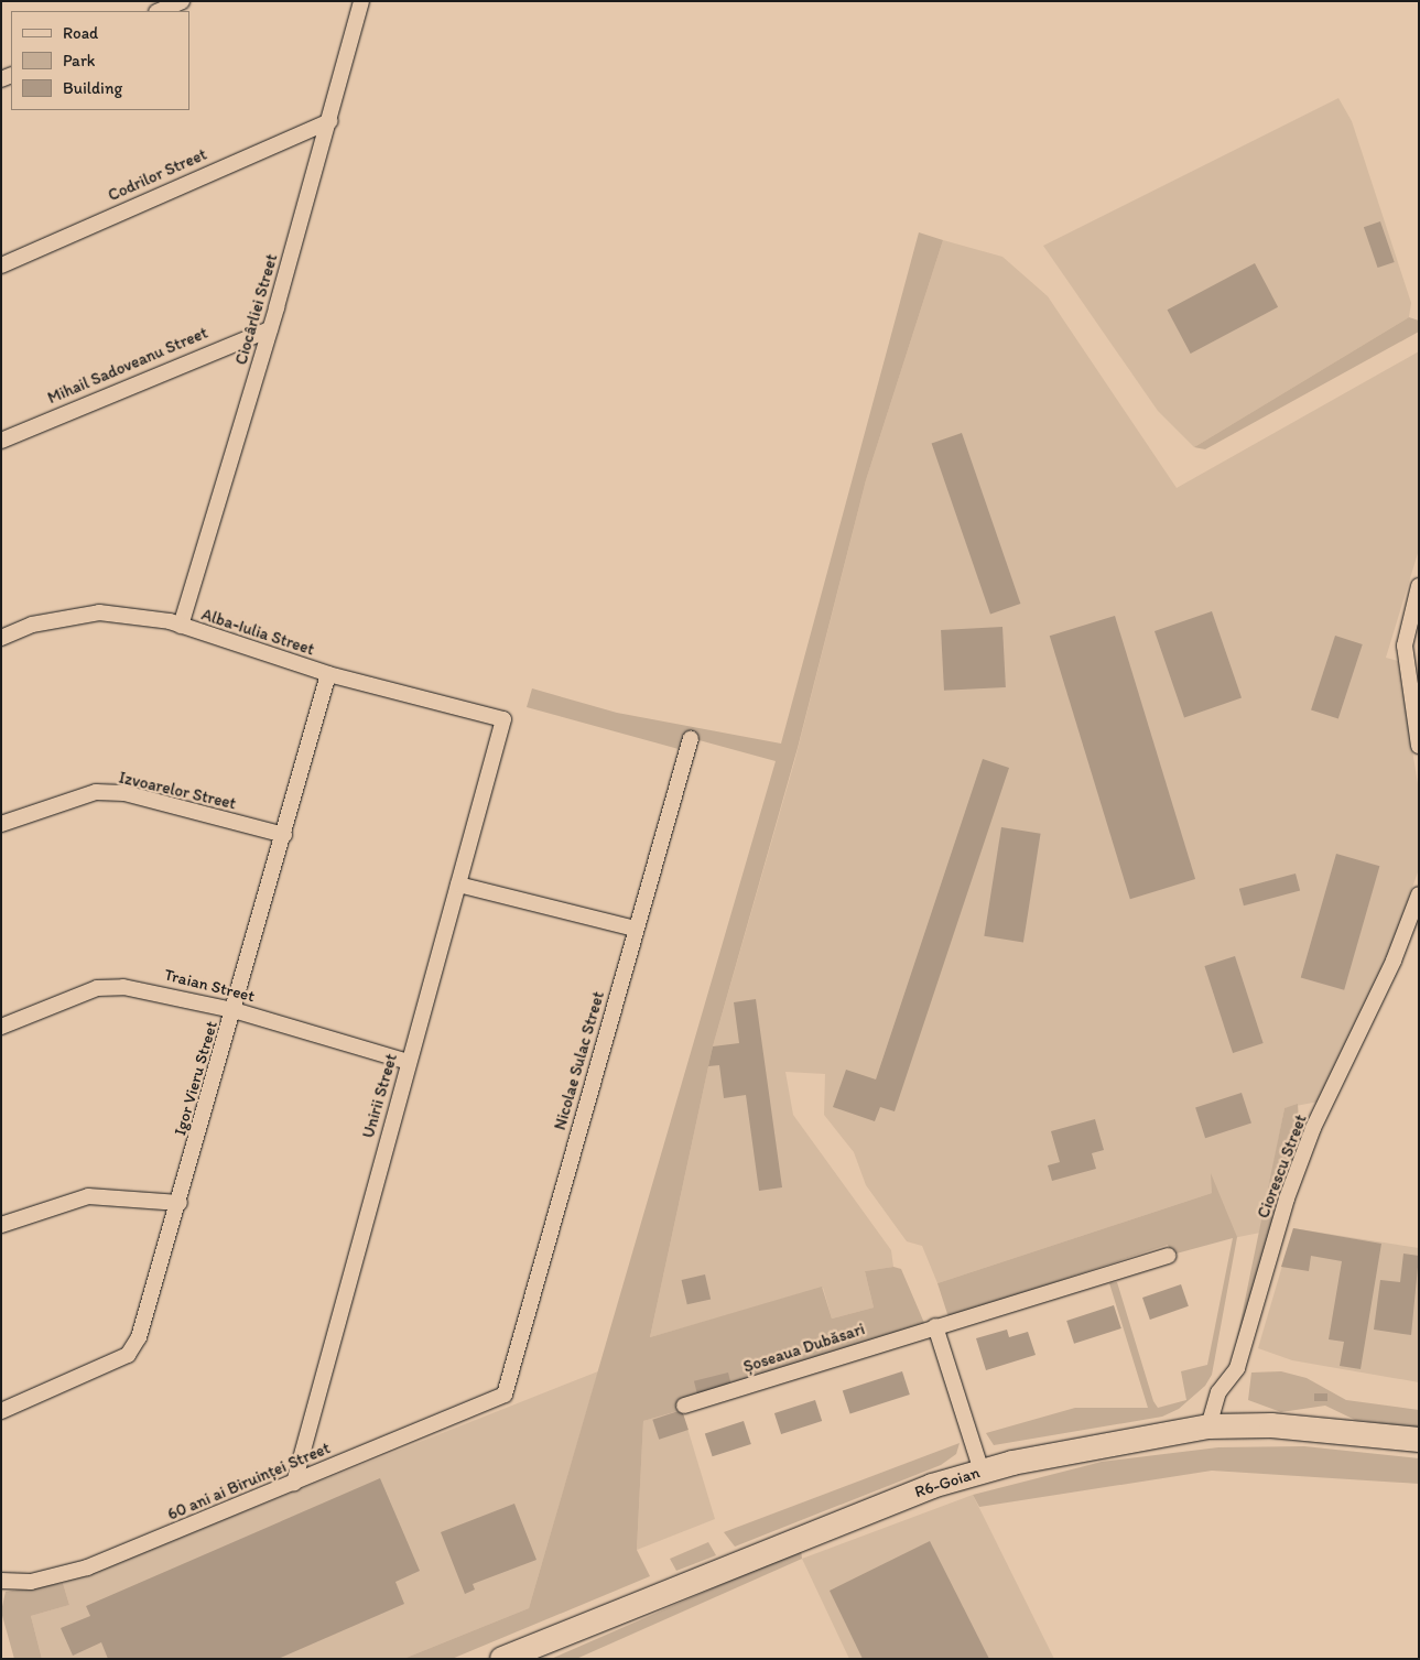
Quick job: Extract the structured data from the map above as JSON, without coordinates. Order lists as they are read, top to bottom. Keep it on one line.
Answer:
{"streets":{"main road":["R6-Goian"],"street":["Codrilor Street","Ciocârliei Street","Mihail Sadoveanu Street","Alba-Iulia Street","Izvoarelor Street","Traian Street","Nicolae Sulac Street","Igor Vieru Street","Unirii Street","Ciorescu Street","Șoseaua Dubăsari","60 ani ai Biruinței Street"]},"crossings":[["Codrilor Street","Ciocârliei Street"],["Ciocârliei Street","Mihail Sadoveanu Street"],["Ciocârliei Street","Alba-Iulia Street"],["Alba-Iulia Street","Igor Vieru Street"],["Alba-Iulia Street","Unirii Street"],["Izvoarelor Street","Igor Vieru Street"],["Traian Street","Igor Vieru Street"],["Traian Street","Unirii Street"],["Nicolae Sulac Street","60 ani ai Biruinței Street"],["Unirii Street","60 ani ai Biruinței Street"],["Ciorescu Street","R6-Goian"]],"legend":["Road","Park","Building"]}
